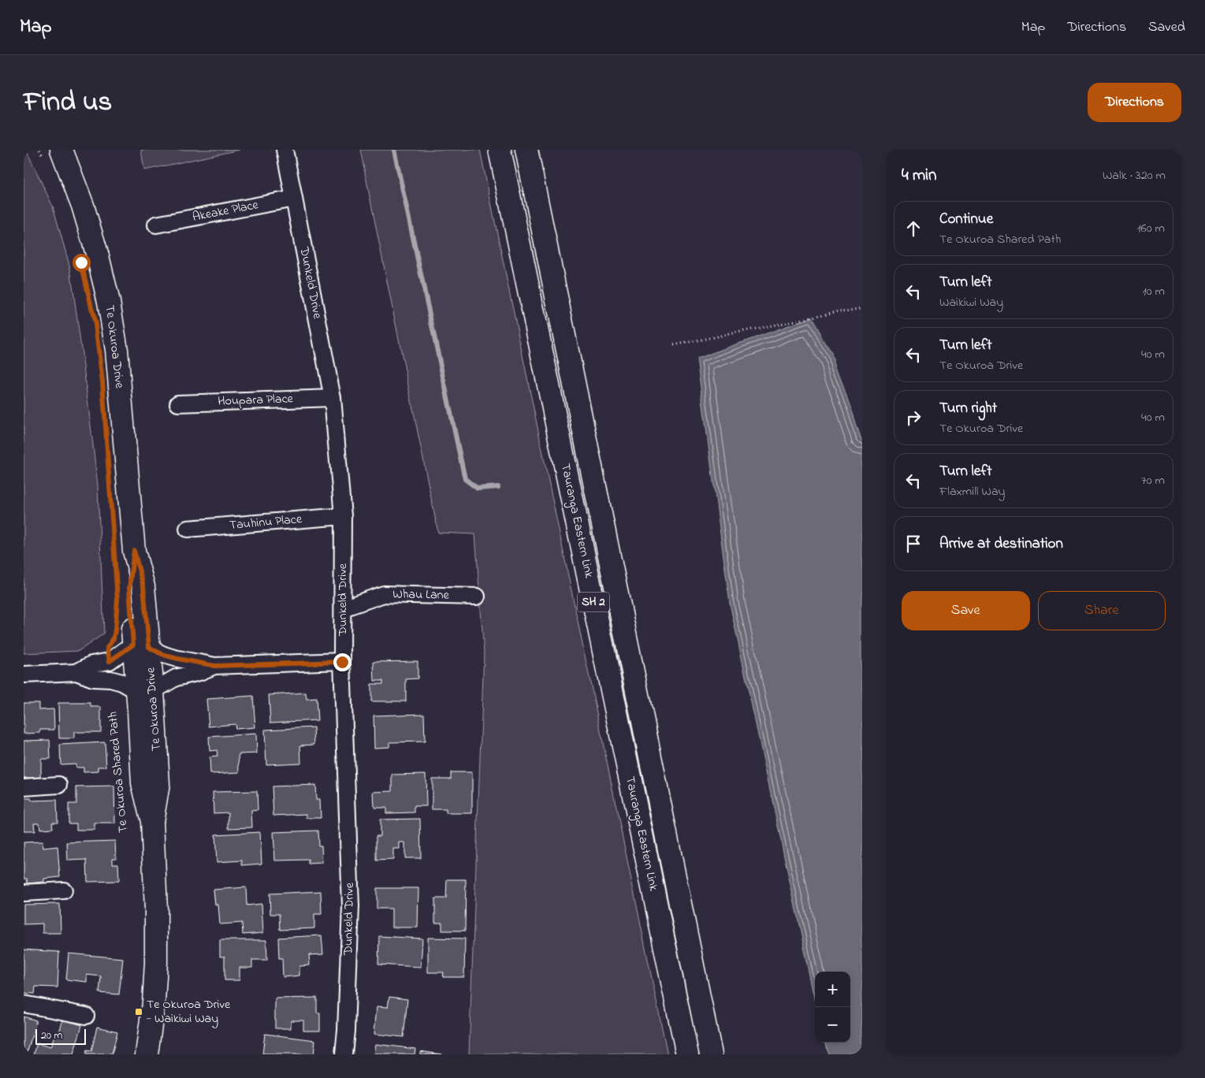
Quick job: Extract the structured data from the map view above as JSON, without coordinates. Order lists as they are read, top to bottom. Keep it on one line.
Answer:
{"streets":{"main road":["Te Okuroa Drive","Tauranga Eastern Link","SH 2"],"street":["Akeake Place","Dunkeld Drive","Houpara Place","Tauhinu Place","Whau Lane"]},"crossings":[["Akeake Place","Dunkeld Drive"],["Dunkeld Drive","Houpara Place"],["Dunkeld Drive","Tauhinu Place"],["Dunkeld Drive","Whau Lane"]],"places":{"transit":["Te Okuroa Drive - Waikiwi Way"]},"scale_bar":"20 m","page":{"header":"Map","nav":["Map","Directions","Saved"],"title":"Find us","buttons":["Directions",["Save","Share"]],"heading":["4 min","Walk · 320 m"],"list":[["Continue","Te Okuroa Shared Path","160 m"],["Turn left","Waikiwi Way","10 m"],["Turn left","Te Okuroa Drive","40 m"],["Turn right","Te Okuroa Drive","40 m"],["Turn left","Flaxmill Way","70 m"],"Arrive at destination"],"map_buttons":["+","−"],"scale":"20 m"}}
